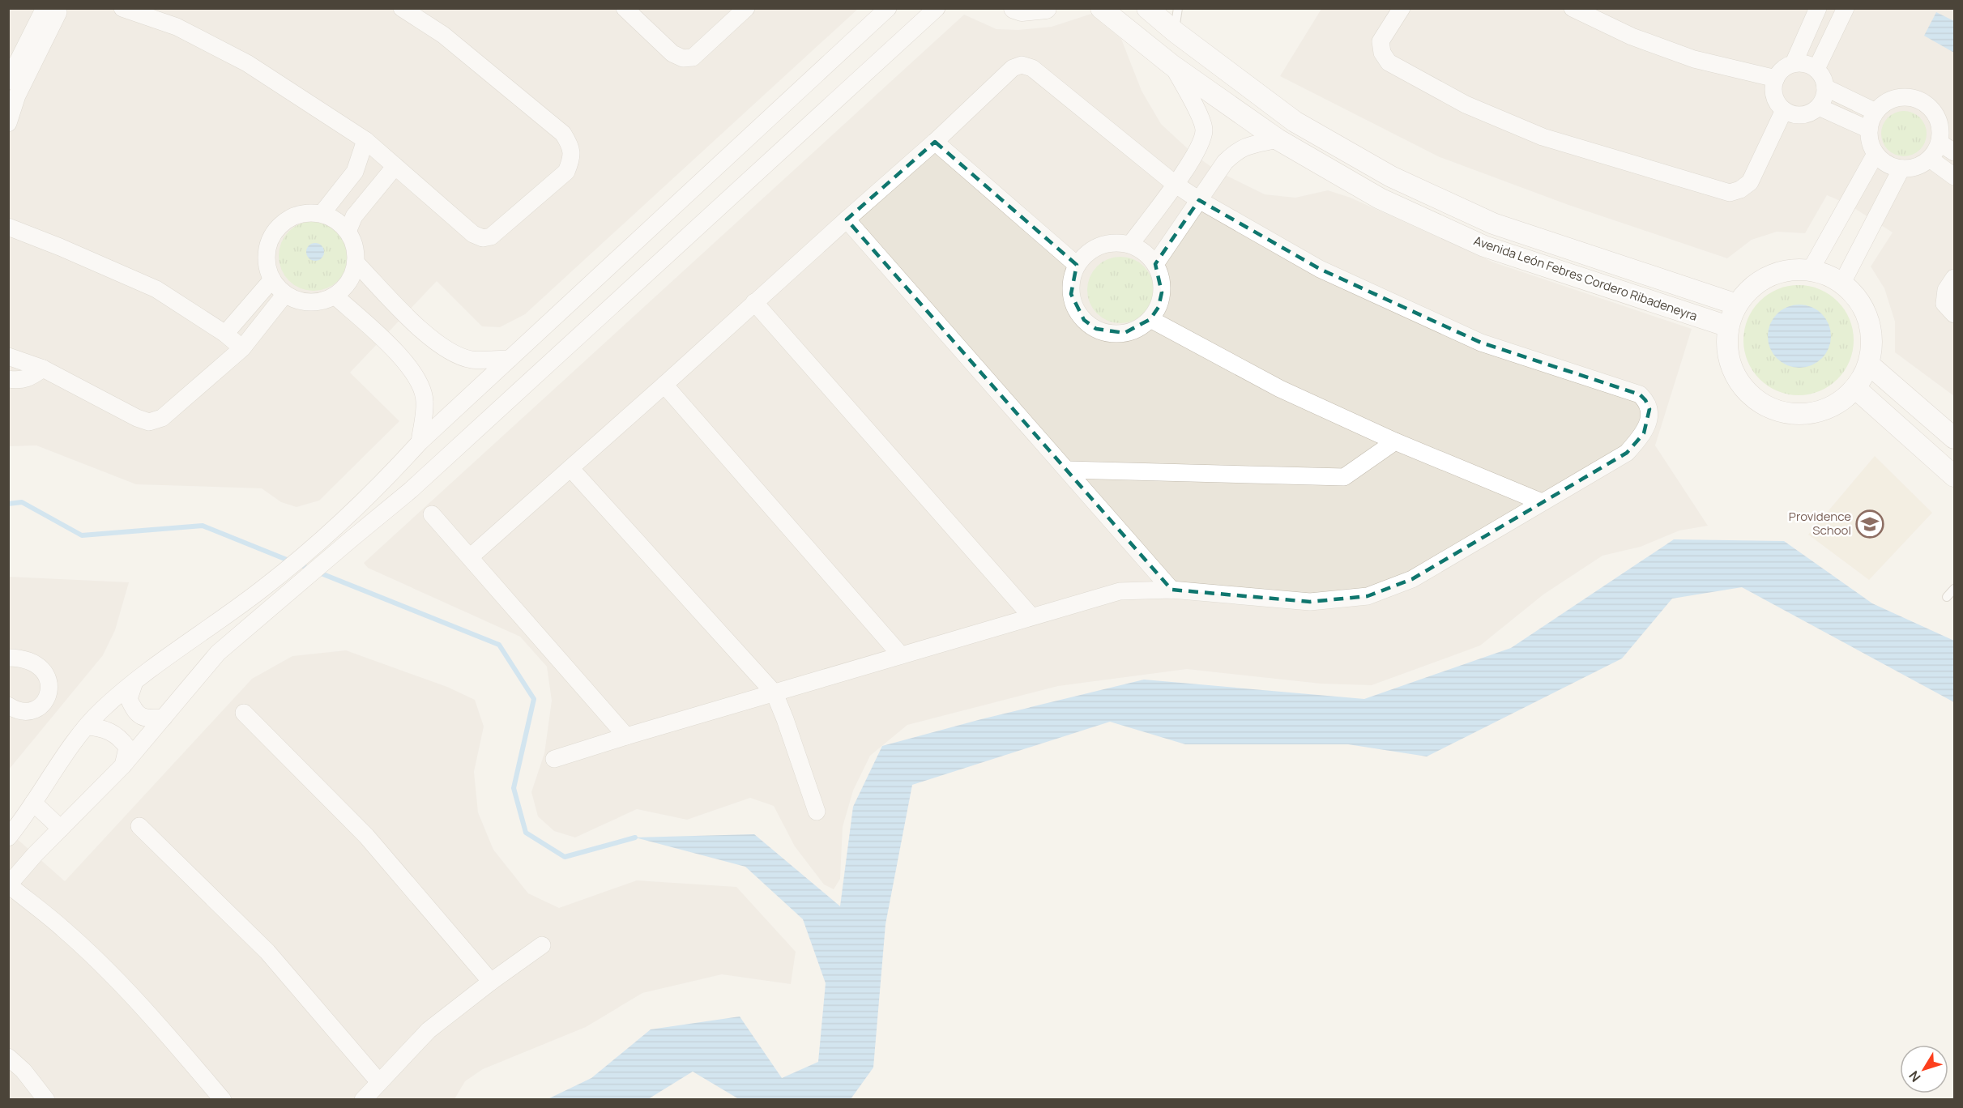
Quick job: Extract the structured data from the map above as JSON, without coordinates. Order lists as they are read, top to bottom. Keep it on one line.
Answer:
{"streets":{"street":["Avenida León Febres Cordero Ribadeneyra"]},"places":{"school or university":["Providence School"]},"north":"bottom left"}
